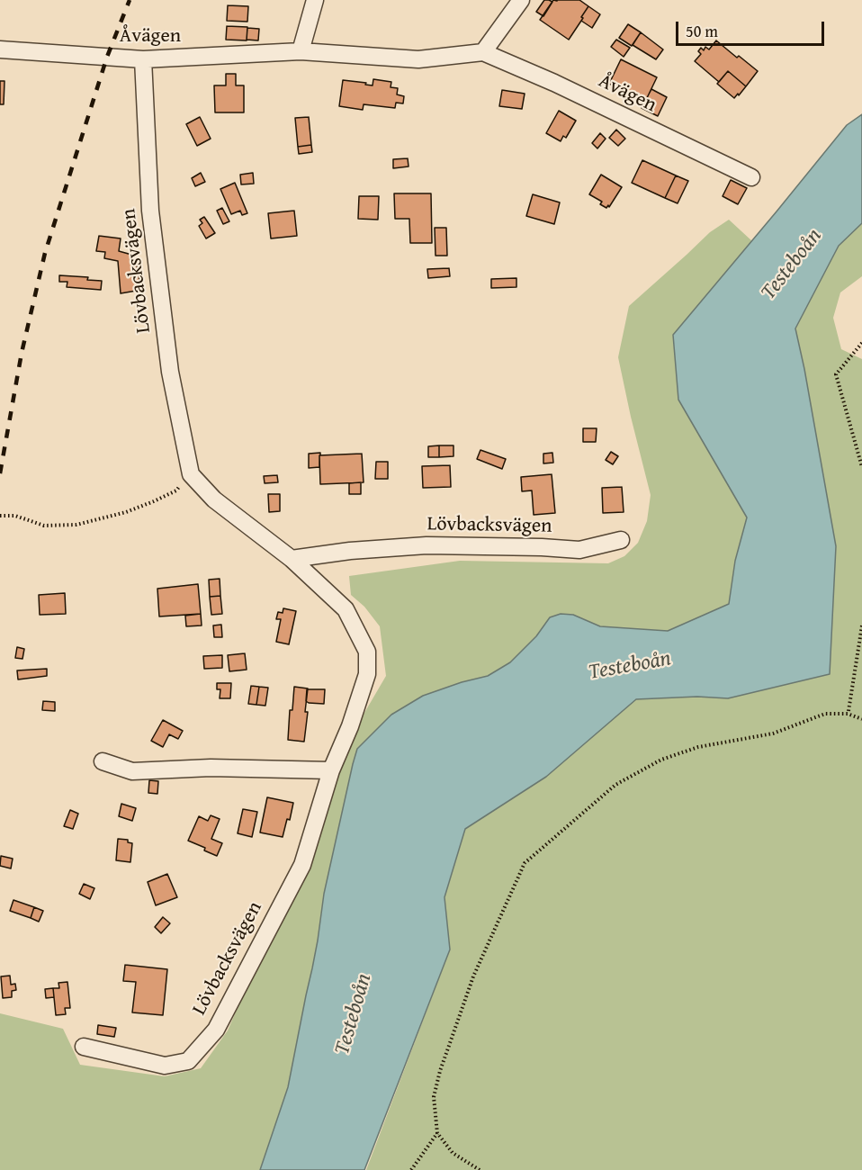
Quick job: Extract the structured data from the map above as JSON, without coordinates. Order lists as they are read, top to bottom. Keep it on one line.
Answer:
{"streets":{"street":["Åvägen","Lövbacksvägen"]},"crossings":[["Åvägen","Lövbacksvägen"]],"water":["Testeboån"],"scale_bar":"50 m"}
